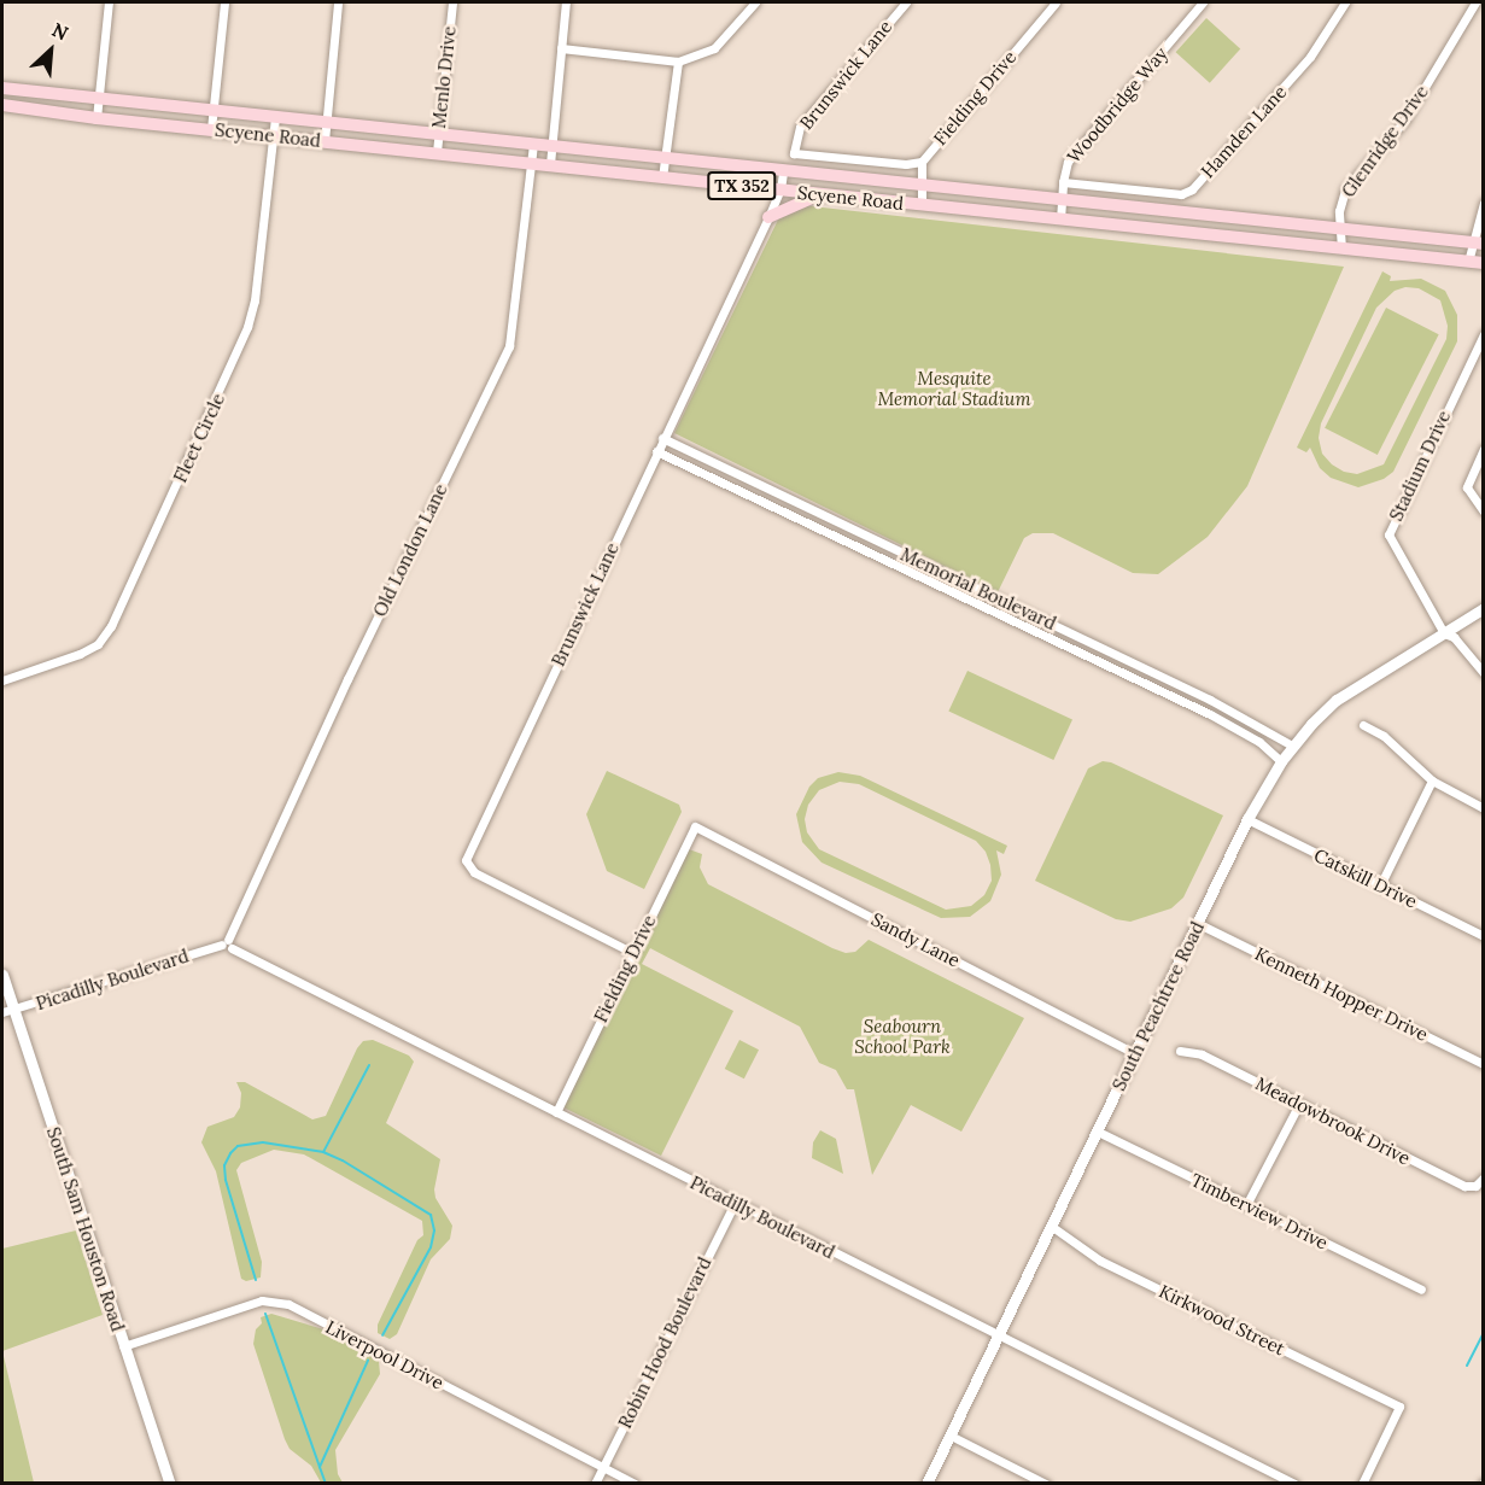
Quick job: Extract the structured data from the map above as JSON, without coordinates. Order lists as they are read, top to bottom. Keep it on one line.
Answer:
{"streets":{"main road":["Scyene Road","TX 352","South Peachtree Road","South Sam Houston Road"],"street":["Brunswick Lane","Menlo Drive","Fielding Drive","Woodbridge Way","Hamden Lane","Glenridge Drive","Fleet Circle","Stadium Drive","Old London Lane","Memorial Boulevard","Catskill Drive","Sandy Lane","Picadilly Boulevard","Kenneth Hopper Drive","Meadowbrook Drive","Timberview Drive","Kirkwood Street","Robin Hood Boulevard","Liverpool Drive"]},"crossings":[["Brunswick Lane","Fielding Drive"],["Brunswick Lane","Scyene Road"],["Brunswick Lane","Memorial Boulevard"],["Menlo Drive","Scyene Road"],["Fielding Drive","Scyene Road"],["Fielding Drive","Sandy Lane"],["Fielding Drive","Picadilly Boulevard"],["Woodbridge Way","Hamden Lane"],["Woodbridge Way","Scyene Road"],["Scyene Road","Glenridge Drive"],["Scyene Road","Fleet Circle"],["Scyene Road","Old London Lane"],["Stadium Drive","South Peachtree Road"],["Old London Lane","Picadilly Boulevard"],["Memorial Boulevard","South Peachtree Road"],["Catskill Drive","South Peachtree Road"],["Sandy Lane","South Peachtree Road"],["Picadilly Boulevard","South Peachtree Road"],["Picadilly Boulevard","South Sam Houston Road"],["Picadilly Boulevard","Robin Hood Boulevard"],["Kenneth Hopper Drive","South Peachtree Road"],["South Peachtree Road","Timberview Drive"],["South Peachtree Road","Kirkwood Street"],["South Sam Houston Road","Liverpool Drive"],["Robin Hood Boulevard","Liverpool Drive"]],"parks":["Mesquite Memorial Stadium","Seabourn School Park"],"north":"top right"}
